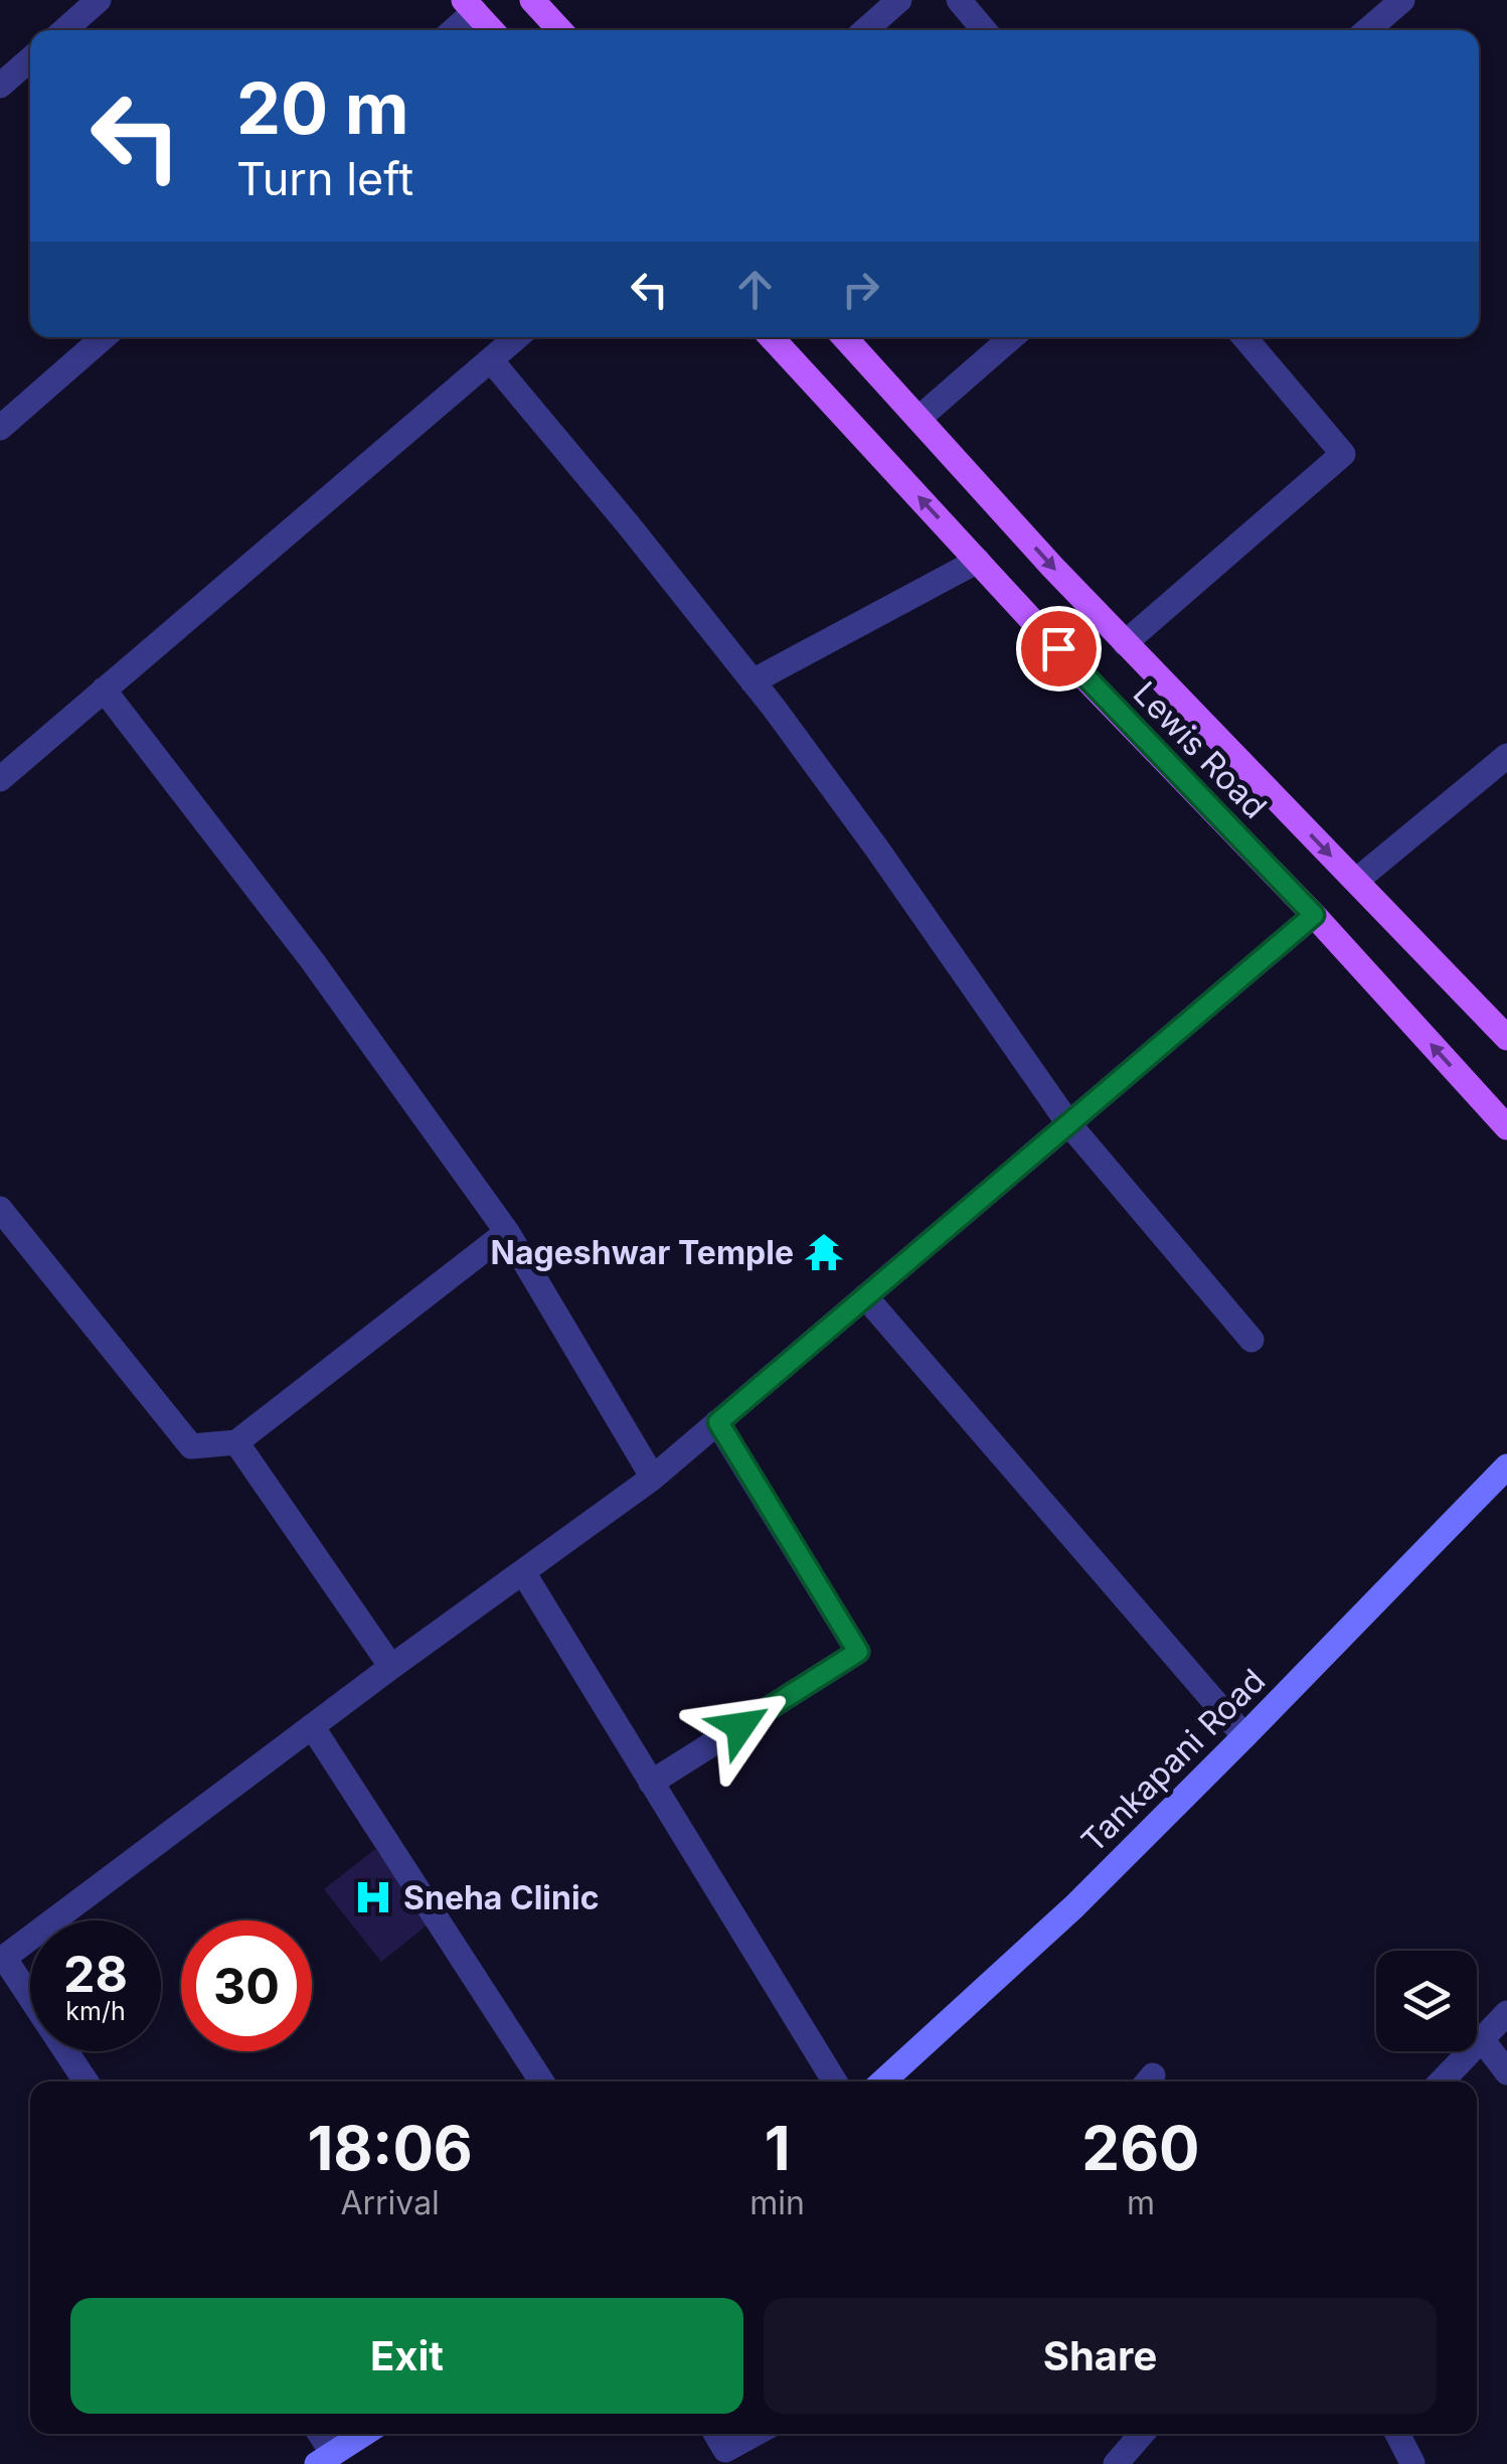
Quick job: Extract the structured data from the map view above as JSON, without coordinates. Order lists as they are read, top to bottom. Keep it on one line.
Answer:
{"streets":{"main road":["Lewis Road","Tankapani Road"]},"places":{"temple":["Nageshwar Temple"],"hospital":["Sneha Clinic"]},"page":{"turn":["20 m","Turn left"],"speed":"28 km/h","limit":"30","eta":["18:06","Arrival","1","min","260","m"],"buttons":["Exit","Share"]}}
